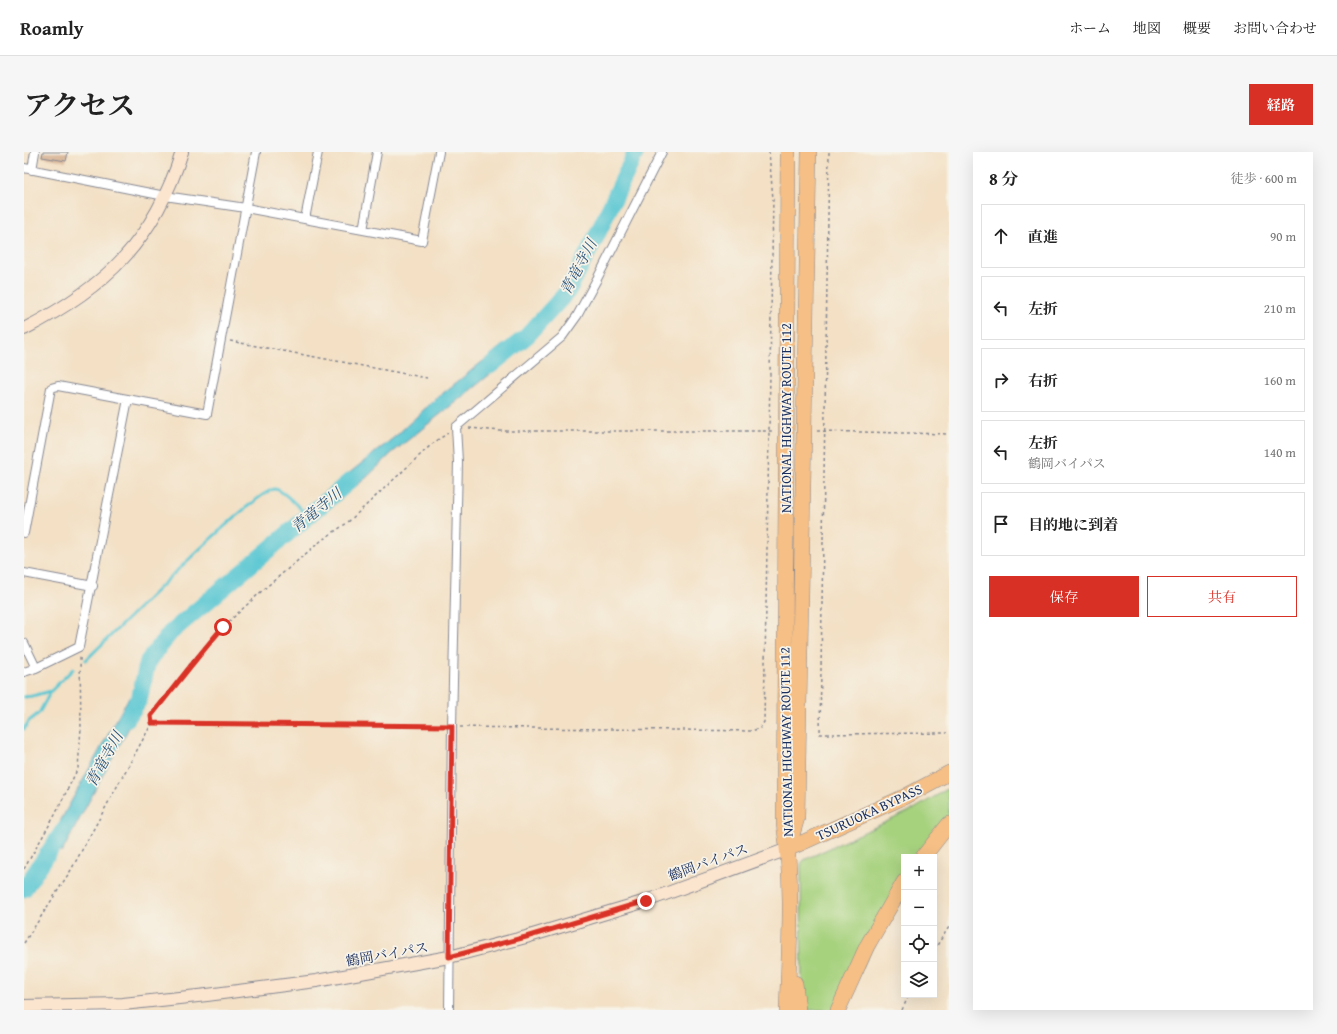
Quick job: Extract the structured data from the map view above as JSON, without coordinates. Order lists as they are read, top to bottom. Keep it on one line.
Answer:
{"streets":{"highway":["NATIONAL HIGHWAY ROUTE 112","TSURUOKA BYPASS"],"main road":["鶴岡バイパス"]},"crossings":[["NATIONAL HIGHWAY ROUTE 112","TSURUOKA BYPASS"],["NATIONAL HIGHWAY ROUTE 112","鶴岡バイパス"],["TSURUOKA BYPASS","鶴岡バイパス"]],"water":["青竜寺川"],"page":{"header":"Roamly","nav":["ホーム","地図","概要","お問い合わせ"],"title":"アクセス","buttons":["経路",["保存","共有"]],"heading":["8 分","徒歩 · 600 m"],"list":[["直進","90 m"],["左折","210 m"],["右折","160 m"],["左折","鶴岡バイパス","140 m"],"目的地に到着"],"map_buttons":["+","−"]}}
